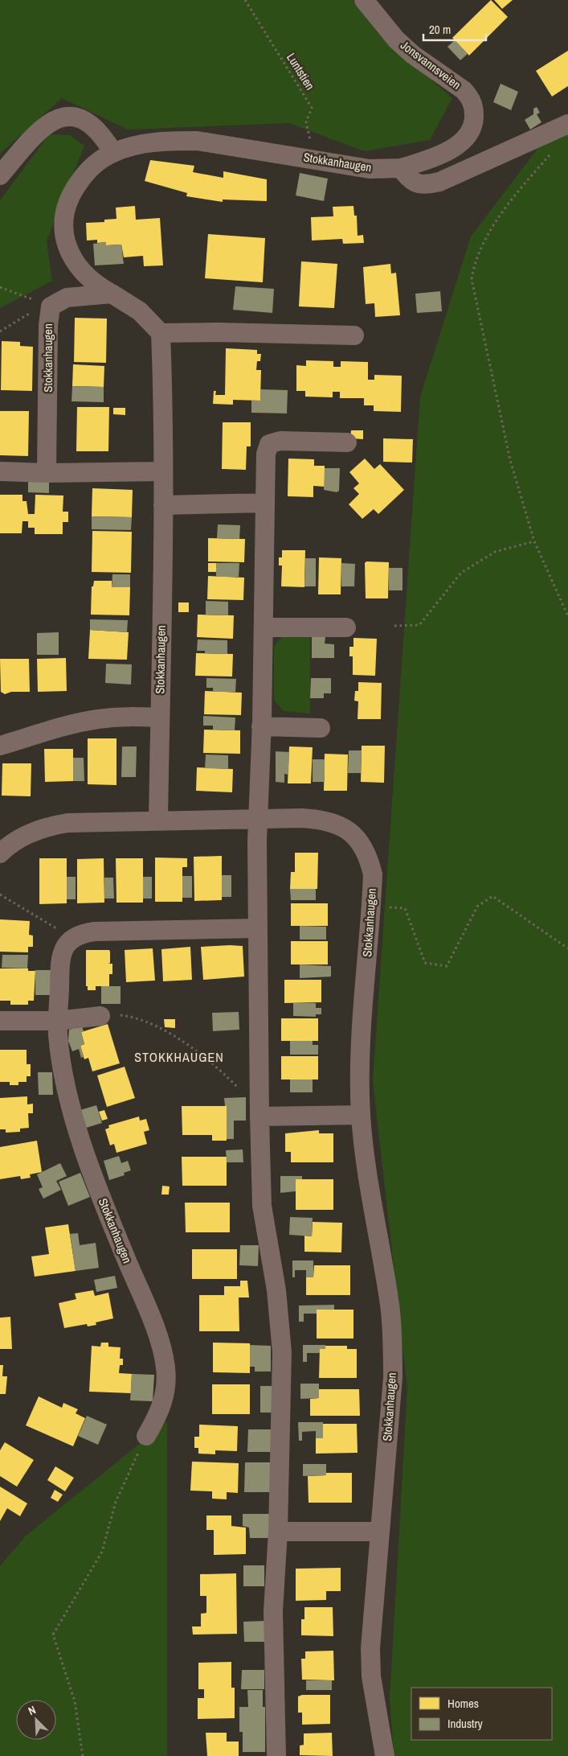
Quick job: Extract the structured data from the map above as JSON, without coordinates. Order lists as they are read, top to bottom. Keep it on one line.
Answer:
{"streets":{"street":["Jonsvannsveien","Stokkanhaugen"],"path":["Luntstien"]},"crossings":[["Jonsvannsveien","Stokkanhaugen"],["Luntstien","Stokkanhaugen"]],"districts":["STOKKHAUGEN"],"legend":["Homes","Industry"],"scale_bar":"20 m","north":"top left"}
